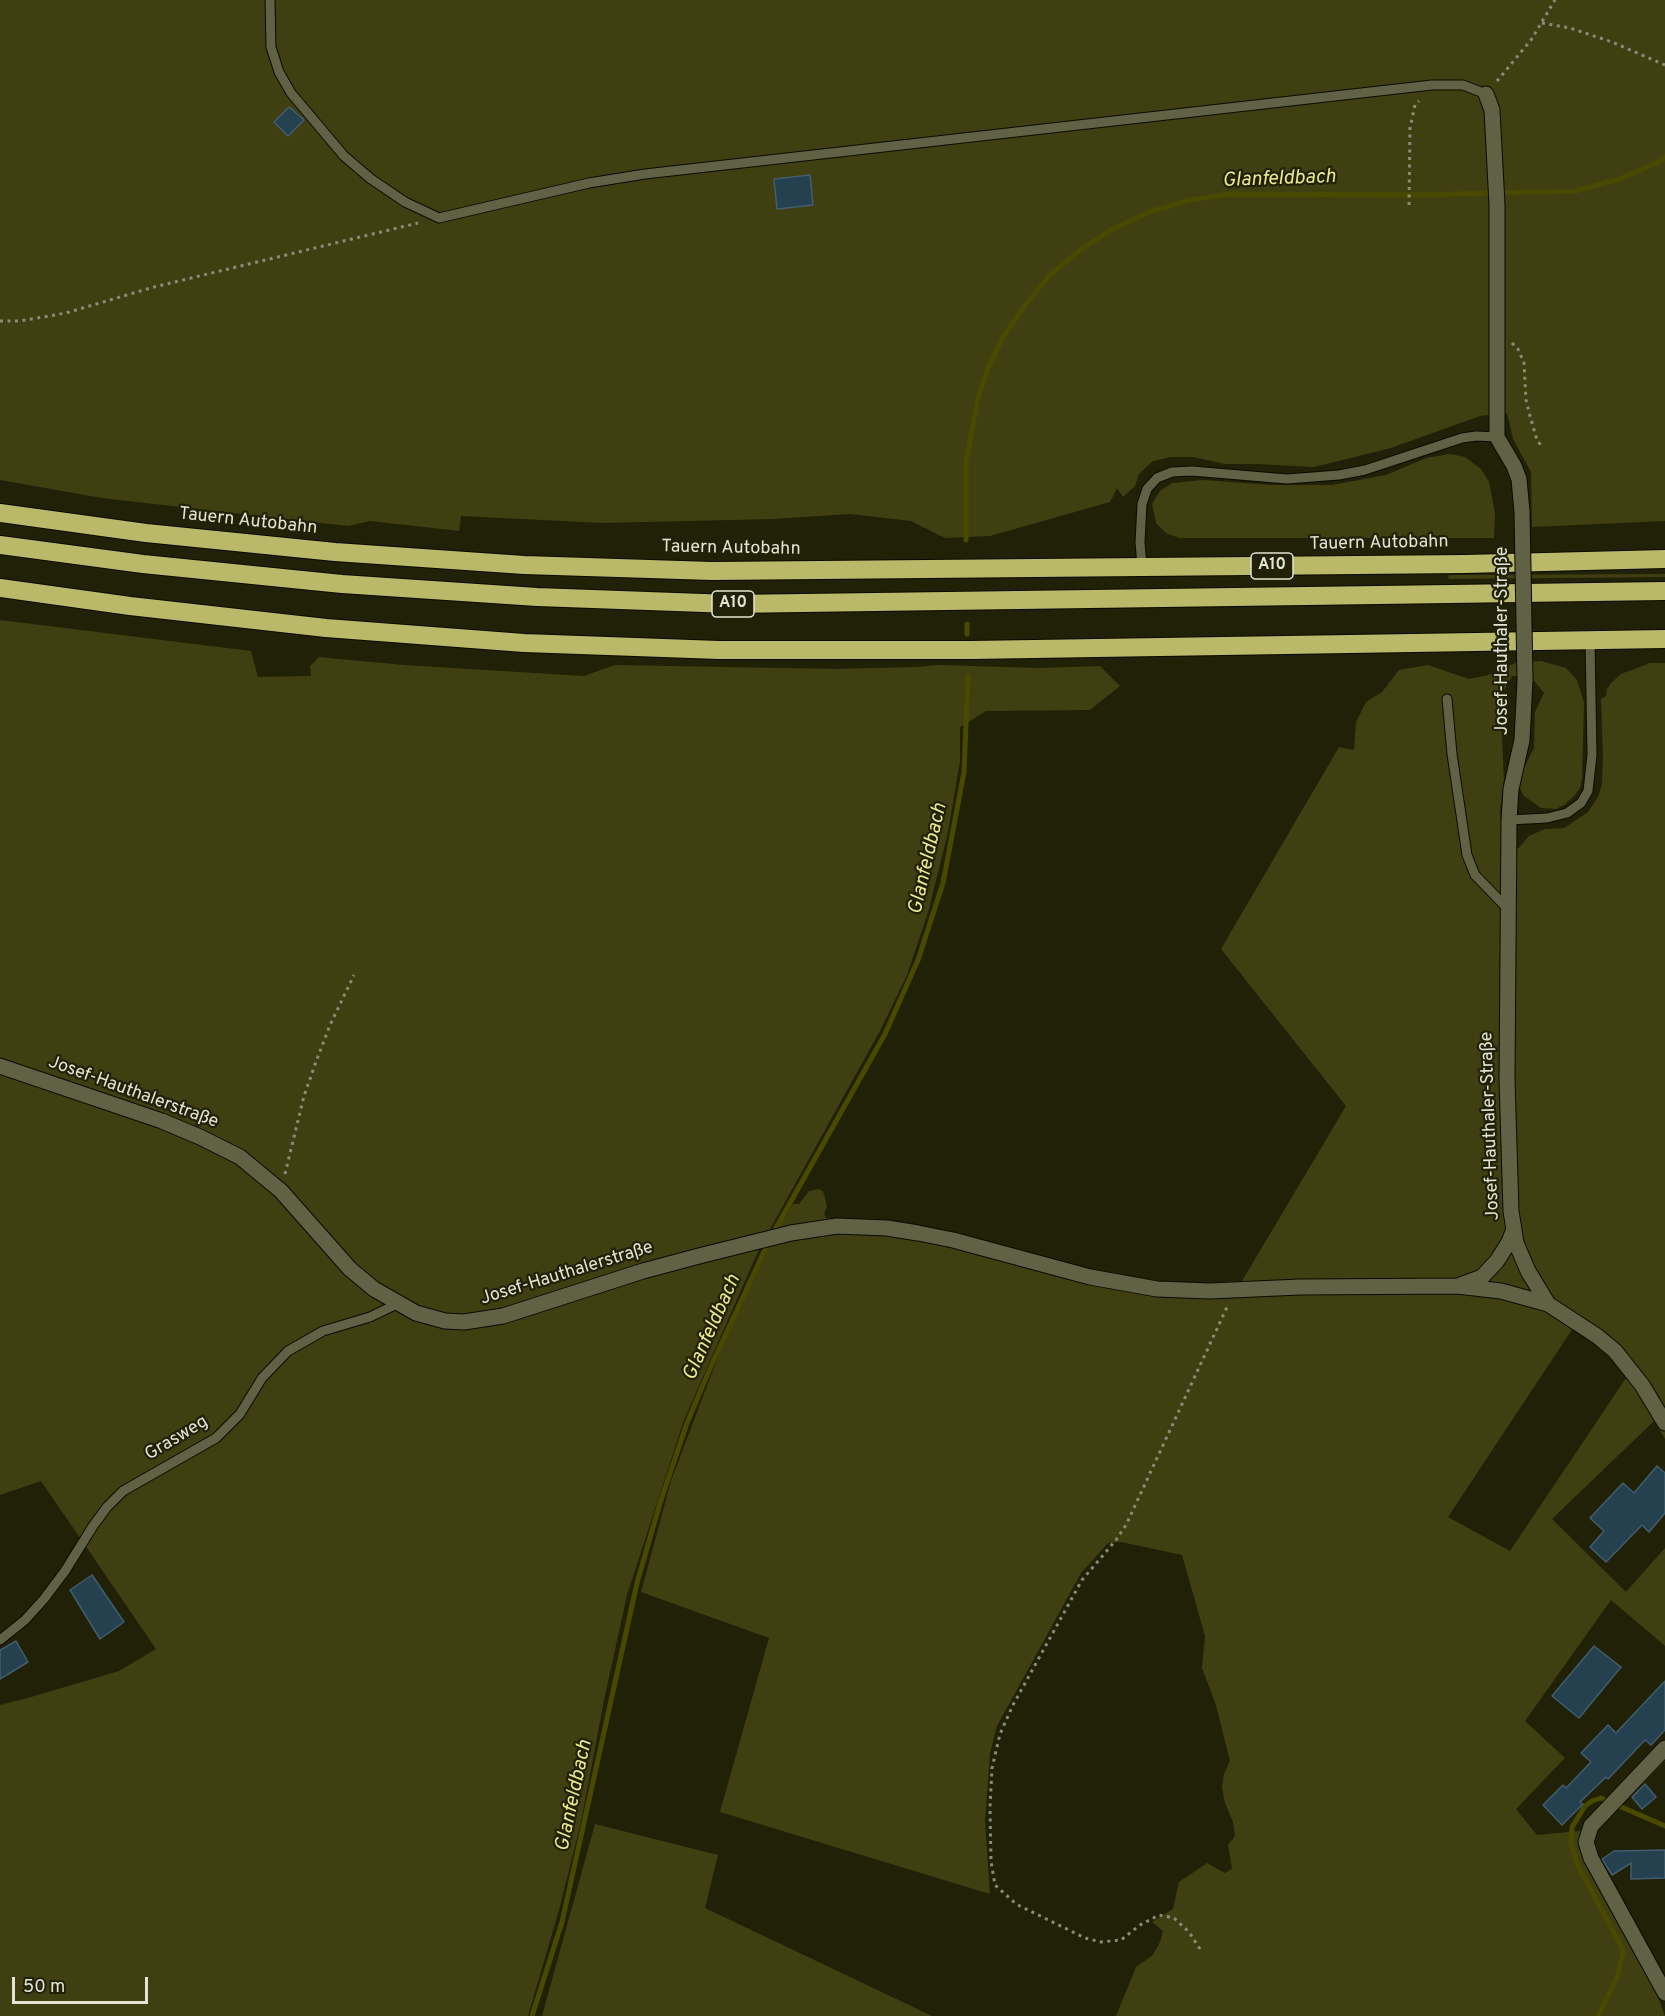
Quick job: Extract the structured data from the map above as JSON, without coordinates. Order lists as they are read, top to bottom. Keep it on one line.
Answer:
{"streets":{"highway":["Tauern Autobahn","A10"],"street":["Josef-Hauthaler-Straße","Josef-Hauthalerstraße"],"lane":["Grasweg"]},"crossings":[["Josef-Hauthaler-Straße","Josef-Hauthalerstraße"],["Josef-Hauthalerstraße","Grasweg"]],"water":["Glanfeldbach"],"scale_bar":"50 m"}
